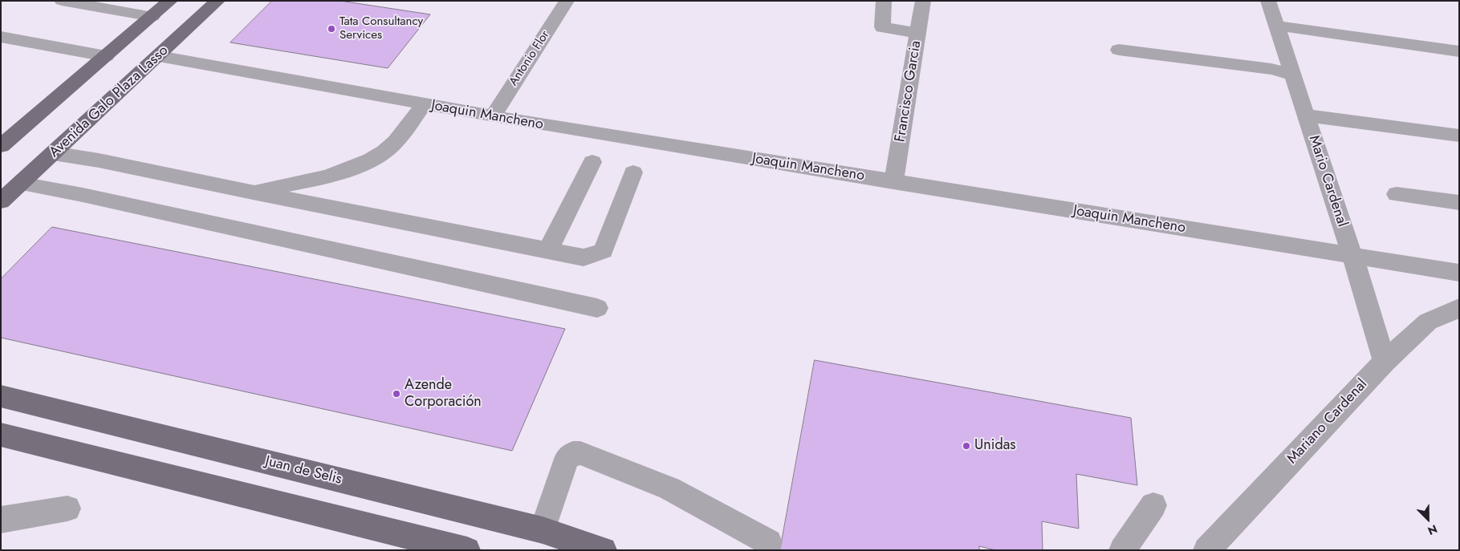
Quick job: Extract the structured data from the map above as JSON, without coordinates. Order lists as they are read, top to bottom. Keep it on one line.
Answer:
{"streets":{"main road":["Avenida Galo Plaza Lasso","Juan de Selis"],"street":["Antonio Flor","Francisco Garcia","Joaquin Mancheno","Mario Cardenal","Mariano Cardenal"]},"crossings":[["Antonio Flor","Joaquin Mancheno"],["Francisco Garcia","Joaquin Mancheno"],["Avenida Galo Plaza Lasso","Joaquin Mancheno"],["Joaquin Mancheno","Mario Cardenal"],["Mario Cardenal","Mariano Cardenal"]],"places":["Tata Consultancy Services","Azende Corporación","Unidas"],"north":"bottom right"}
